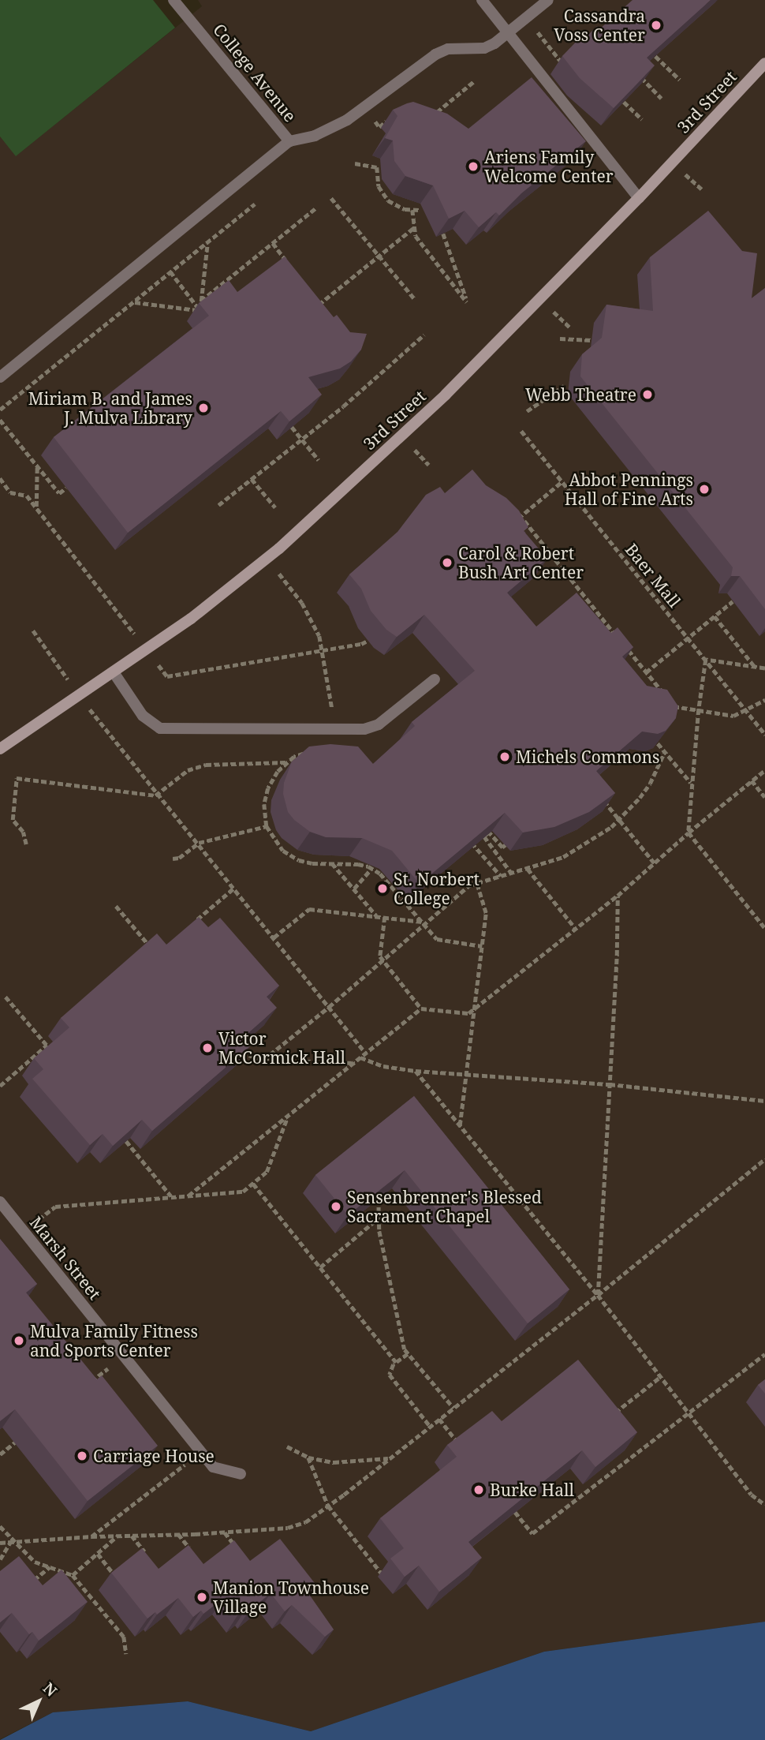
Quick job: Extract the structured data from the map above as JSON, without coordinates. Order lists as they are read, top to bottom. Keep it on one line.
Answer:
{"streets":{"main road":["3rd Street"],"street":["College Avenue","Marsh Street"],"path":["Baer Mall"]},"places":["Cassandra Voss Center","Ariens Family Welcome Center","Webb Theatre","Miriam B. and James J. Mulva Library","Abbot Pennings Hall of Fine Arts","Carol & Robert Bush Art Center","Michels Commons","St. Norbert College","Victor McCormick Hall","Sensenbrenner's Blessed Sacrament Chapel","Mulva Family Fitness and Sports Center","Carriage House","Burke Hall","Manion Townhouse Village"],"north":"top right"}
